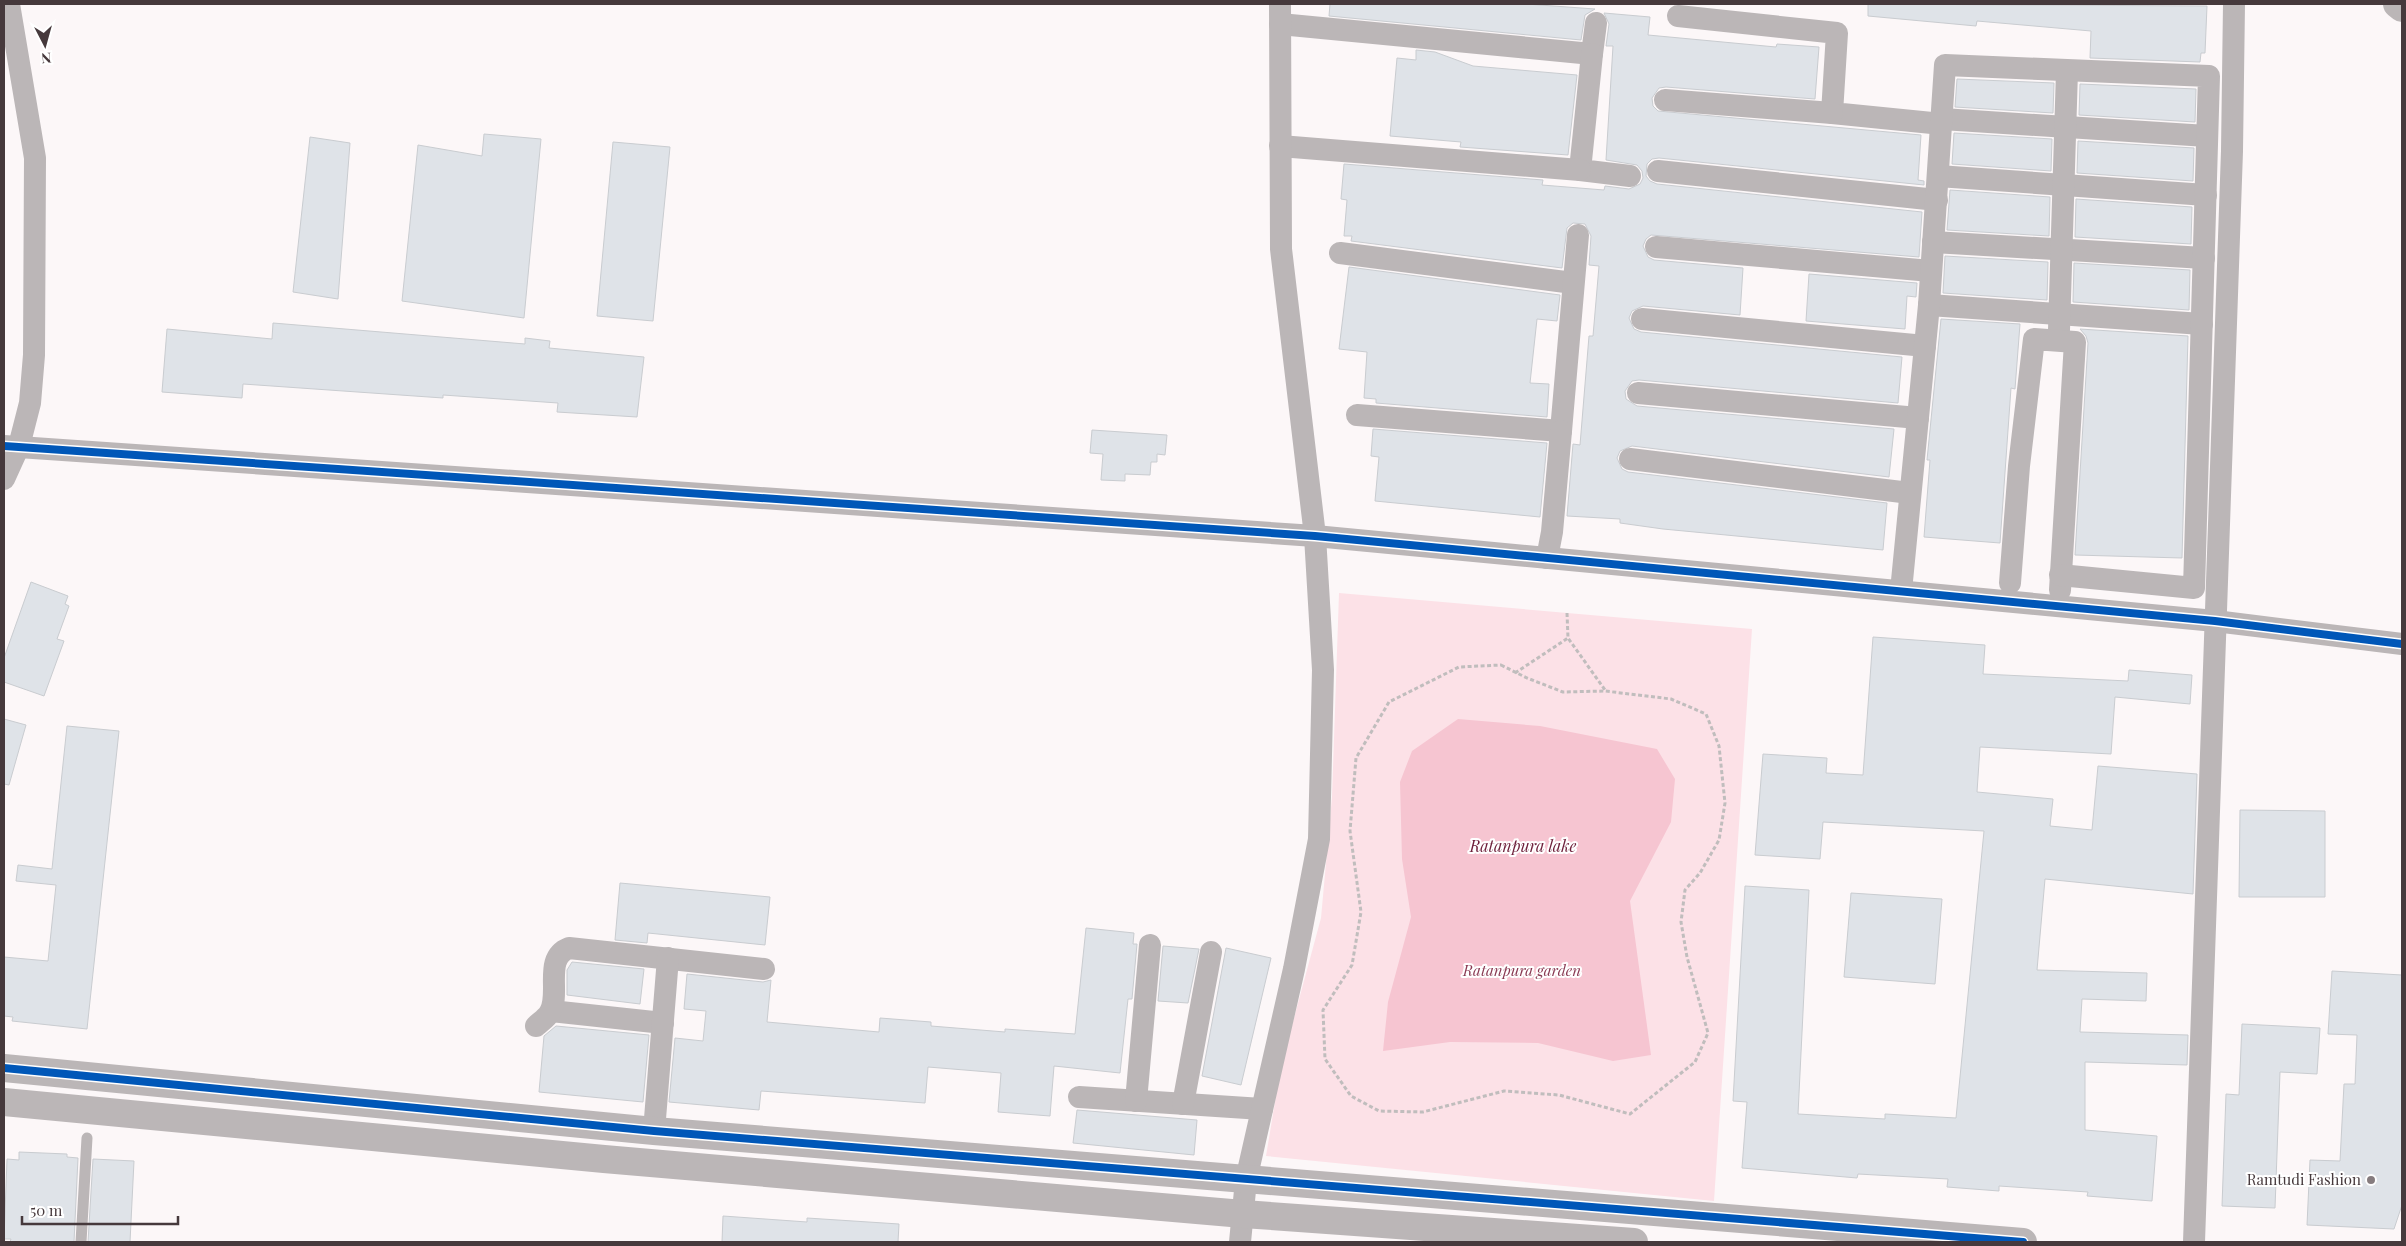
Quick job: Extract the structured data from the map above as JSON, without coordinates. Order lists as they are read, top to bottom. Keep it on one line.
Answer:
{"water":["Ratanpura lake"],"parks":["Ratanpura garden"],"places":["Ramtudi Fashion"],"scale_bar":"50 m","north":"bottom"}
